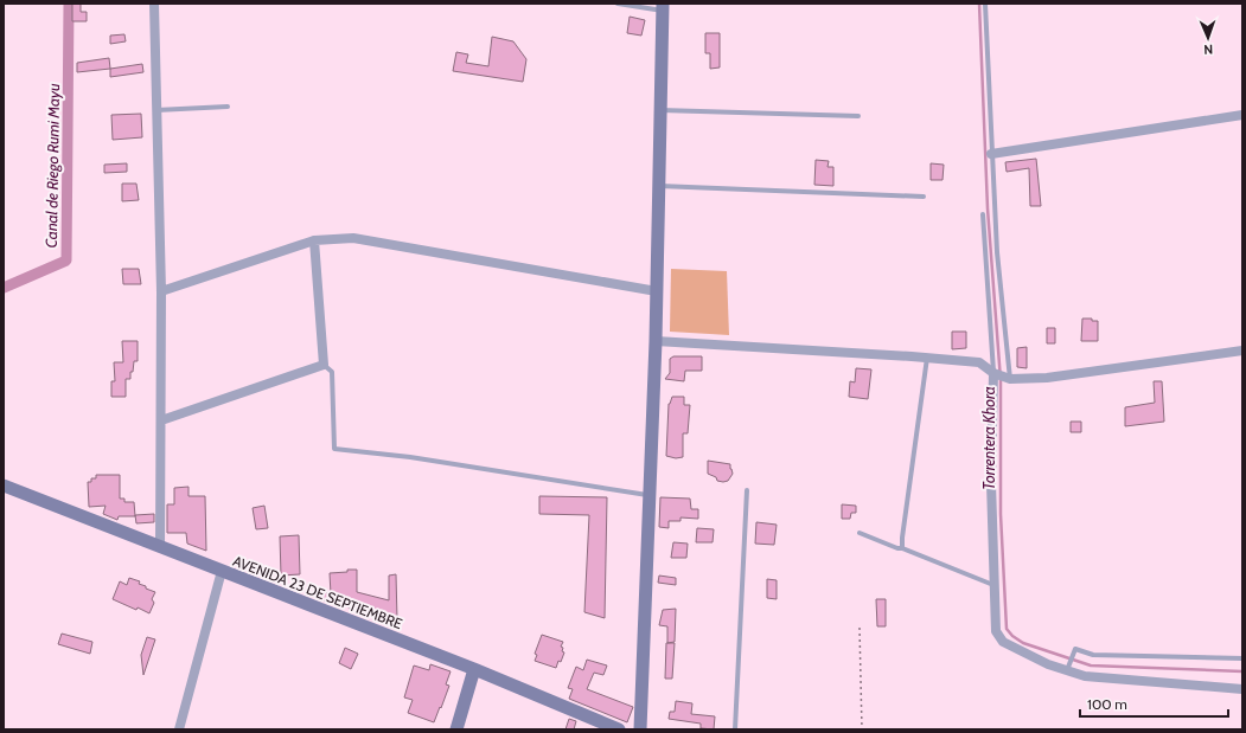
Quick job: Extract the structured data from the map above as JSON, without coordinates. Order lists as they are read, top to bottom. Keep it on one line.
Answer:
{"streets":{"street":["AVENIDA 23 DE SEPTIEMBRE"]},"water":["Canal de Riego Rumi Mayu","Torrentera Khora"],"scale_bar":"100 m","north":"bottom"}
